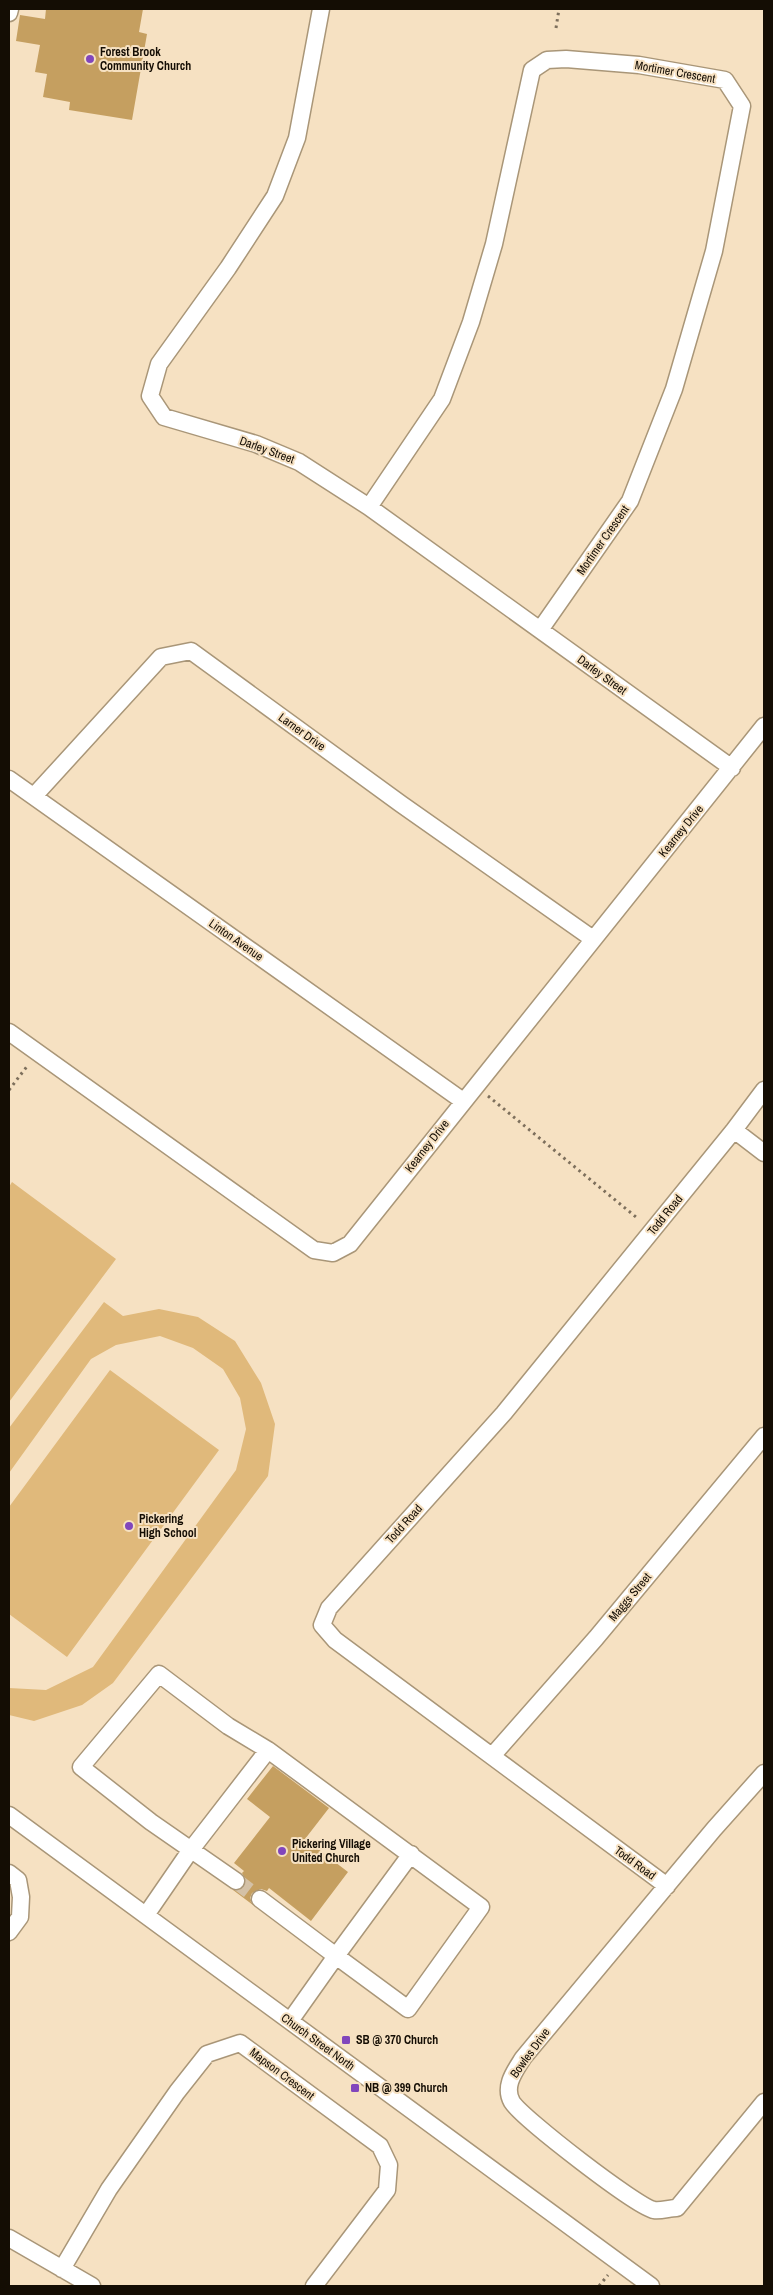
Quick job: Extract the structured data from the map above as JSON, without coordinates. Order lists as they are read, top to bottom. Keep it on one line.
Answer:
{"streets":{"street":["Mortimer Crescent","Darley Street","Larner Drive","Kearney Drive","Linton Avenue","Todd Road","Maggs Street","Church Street North","Bowles Drive","Mapson Crescent"]},"crossings":[["Mortimer Crescent","Darley Street"],["Darley Street","Kearney Drive"],["Larner Drive","Kearney Drive"],["Larner Drive","Linton Avenue"],["Kearney Drive","Linton Avenue"],["Todd Road","Maggs Street"],["Todd Road","Bowles Drive"]],"places":{"other":["Forest Brook Community Church","Pickering High School","Pickering Village United Church"],"transit":["SB @ 370 Church","NB @ 399 Church"]}}
